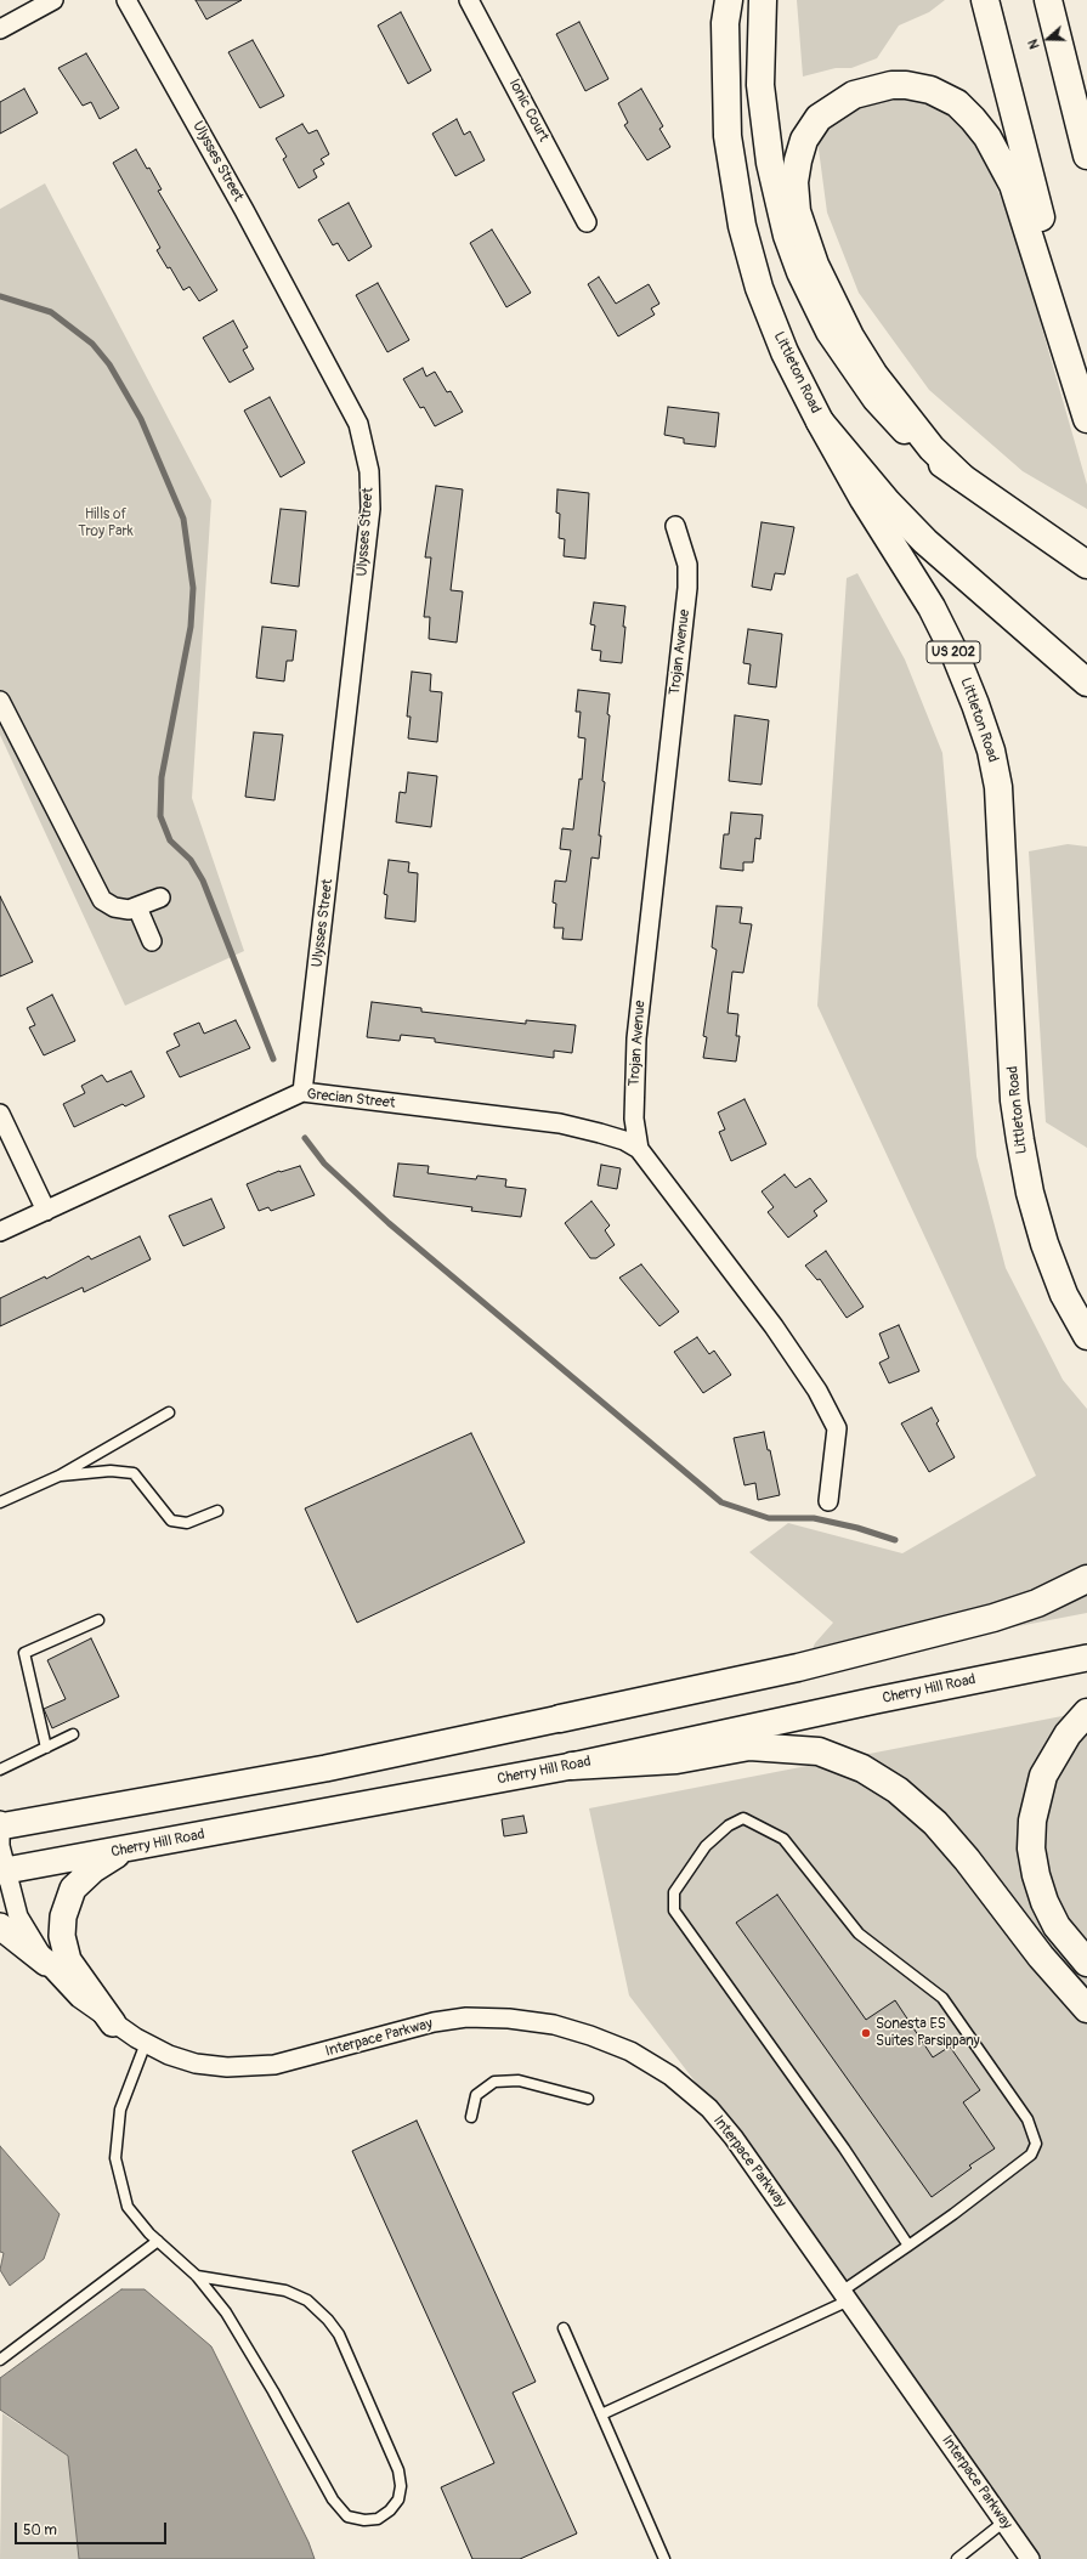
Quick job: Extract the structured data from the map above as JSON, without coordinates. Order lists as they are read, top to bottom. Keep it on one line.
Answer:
{"streets":{"main road":["Littleton Road","US 202","Cherry Hill Road"],"street":["Ionic Court","Ulysses Street","Trojan Avenue","Grecian Street","Interpace Parkway"]},"crossings":[["Ulysses Street","Grecian Street"],["Trojan Avenue","Grecian Street"],["Cherry Hill Road","Interpace Parkway"]],"parks":["Hills of Troy Park"],"places":["Sonesta ES Suites Parsippany"],"scale_bar":"50 m","north":"left"}
